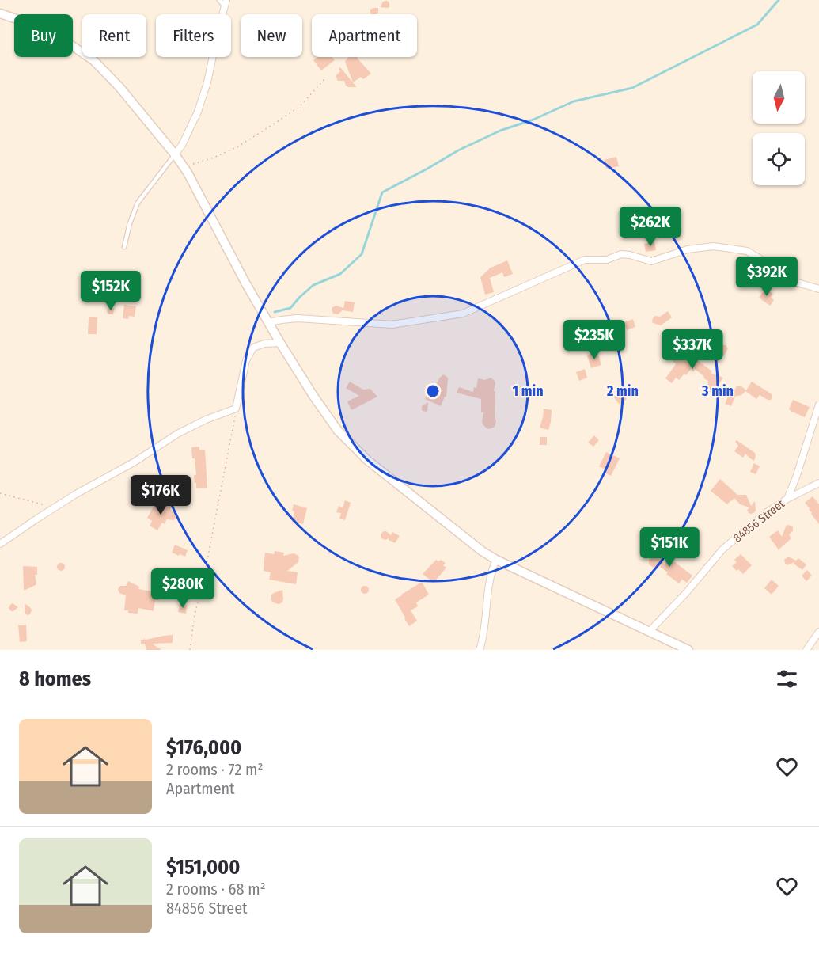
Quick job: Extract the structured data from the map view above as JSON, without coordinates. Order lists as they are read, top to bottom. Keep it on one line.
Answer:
{"streets":{"street":["84856 Street"]},"north":"bottom","page":{"chip":["Buy","Rent","Filters","New","Apartment"],"price":["$262K","$392K","$152K","$235K","$337K","$176K","$151K","$280K"],"heading":"8 homes","list":[{"name":"$176,000","note":"2 rooms · 72 m² · Apartment"},{"name":"$151,000","note":"2 rooms · 68 m² · 84856 Street"}]},"rings":["1 min","2 min","3 min"]}
